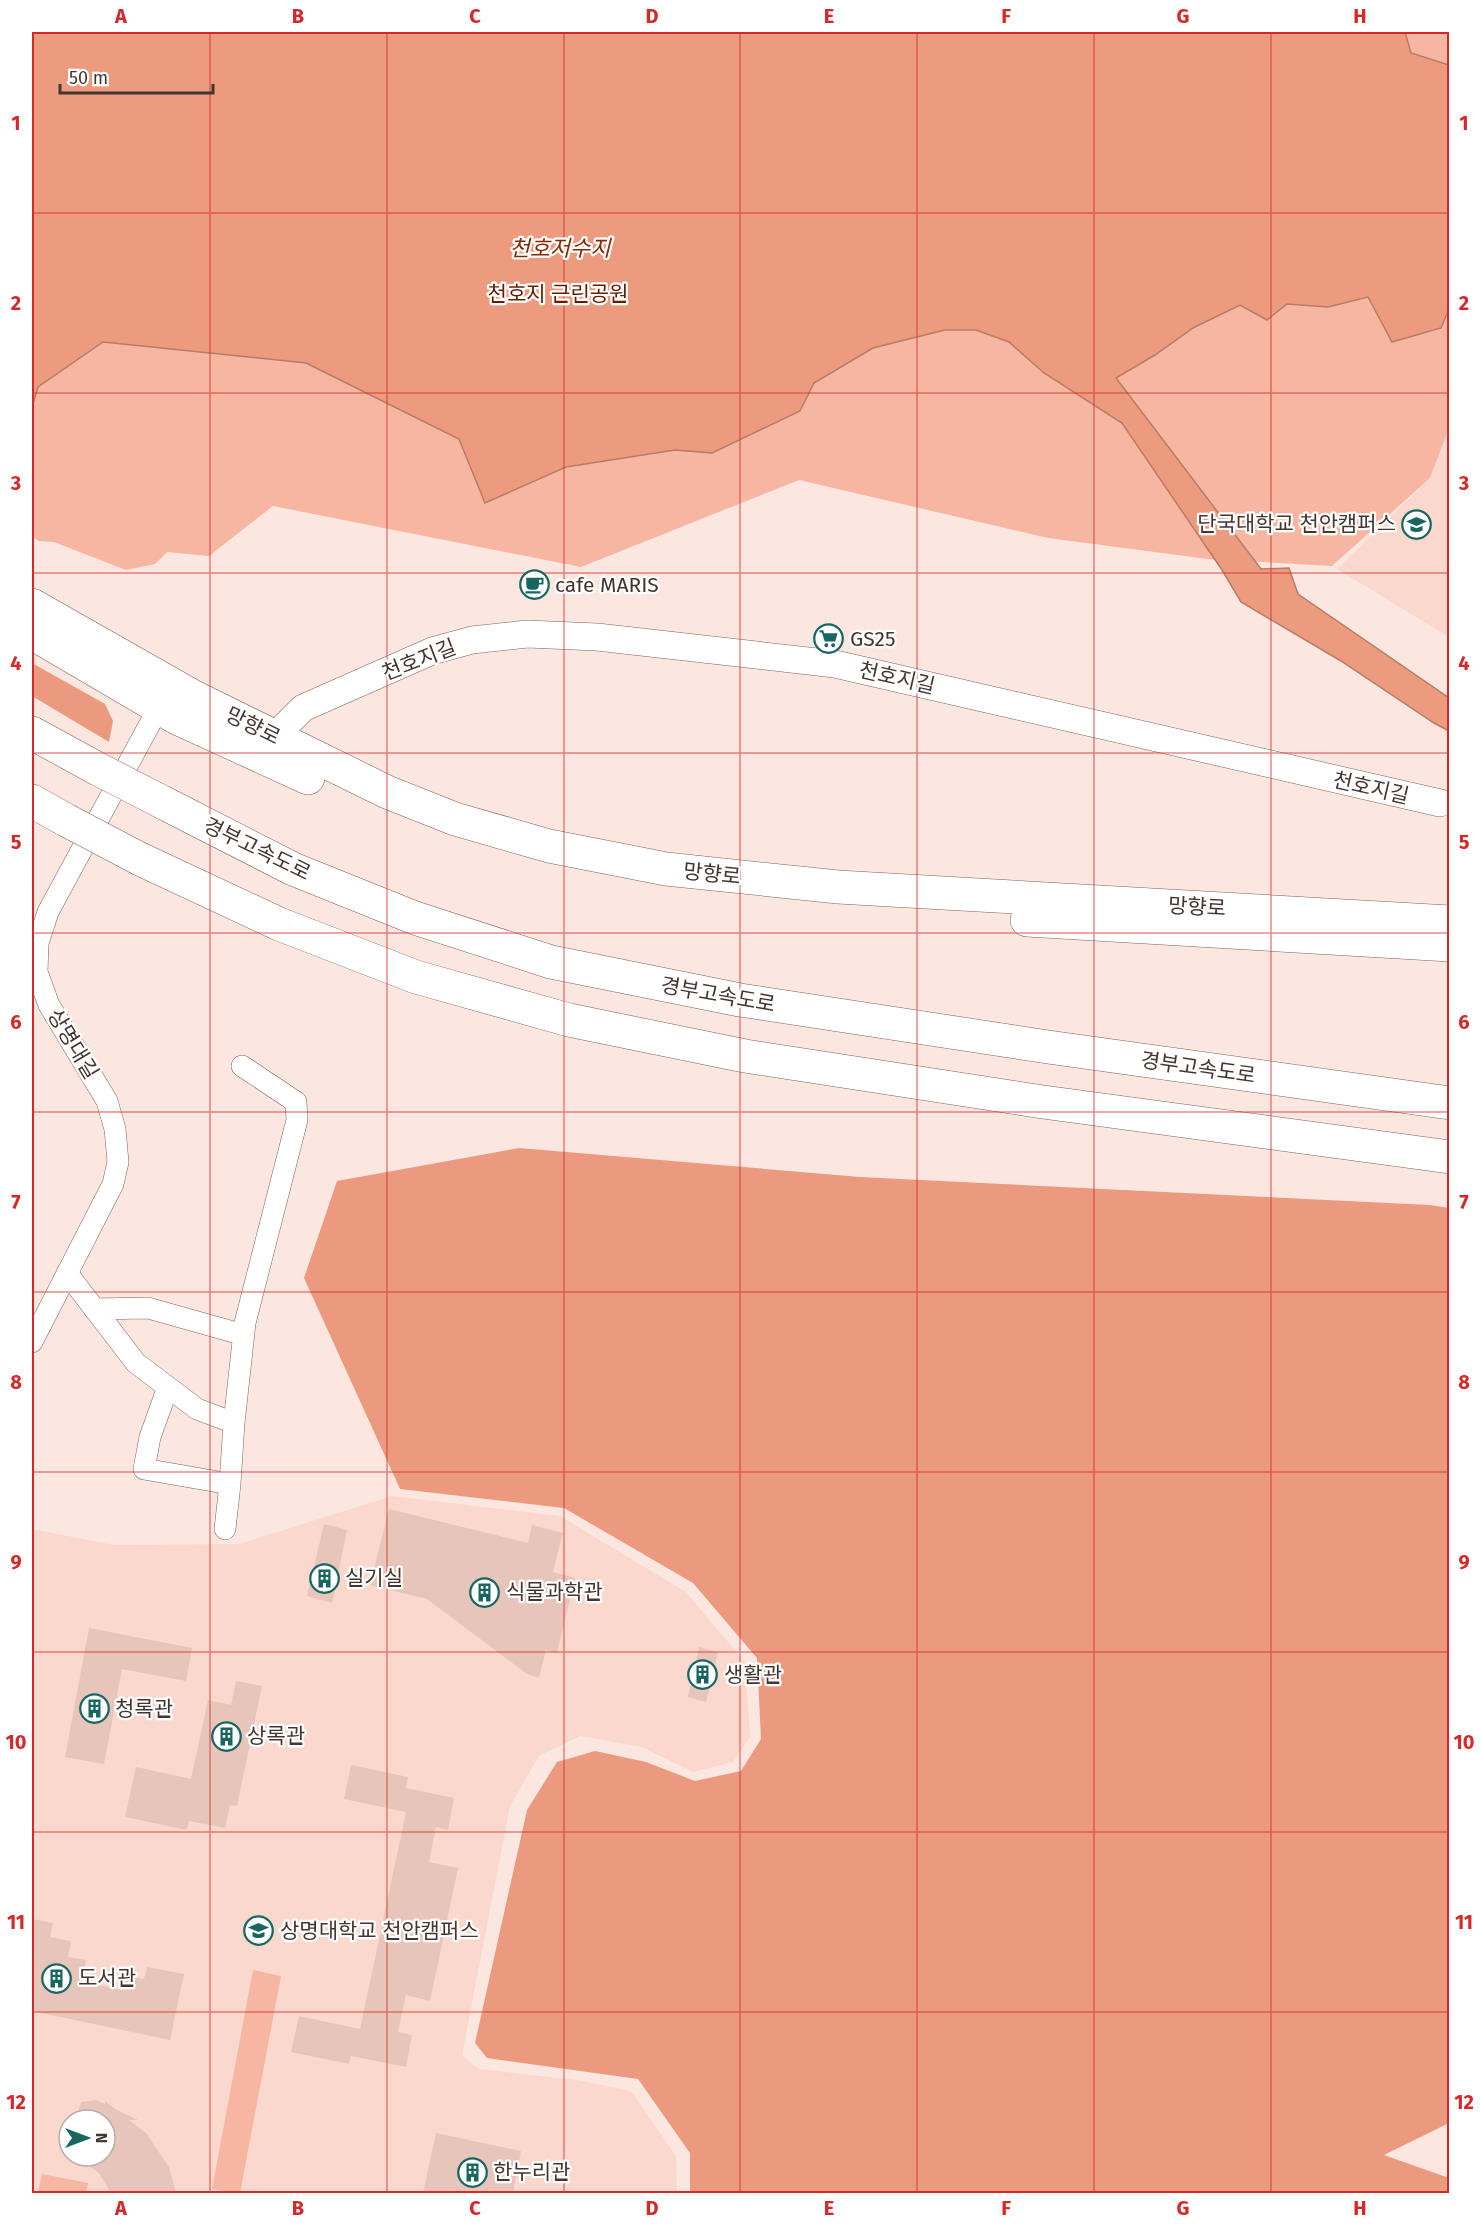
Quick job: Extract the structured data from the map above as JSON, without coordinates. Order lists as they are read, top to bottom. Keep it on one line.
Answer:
{"streets":{"main road":["망향로","경부고속도로"],"street":["천호지길","상명대길"]},"crossings":[["천호지길","망향로"],["망향로","상명대길"]],"water":["천호저수지"],"parks":["천호지 근린공원"],"places":{"school or university":["단국대학교 천안캠퍼스","상명대학교 천안캠퍼스"],"cafe":["cafe MARIS"],"supermarket":["GS25"],"building":["실기실","식물과학관","생활관","청록관","상록관","도서관","한누리관"]},"scale_bar":"50 m","north":"right","grid":{"columns":["A","B","C","D","E","F","G","H"],"rows":["1","2","3","4","5","6","7","8","9","10","11","12"]}}
